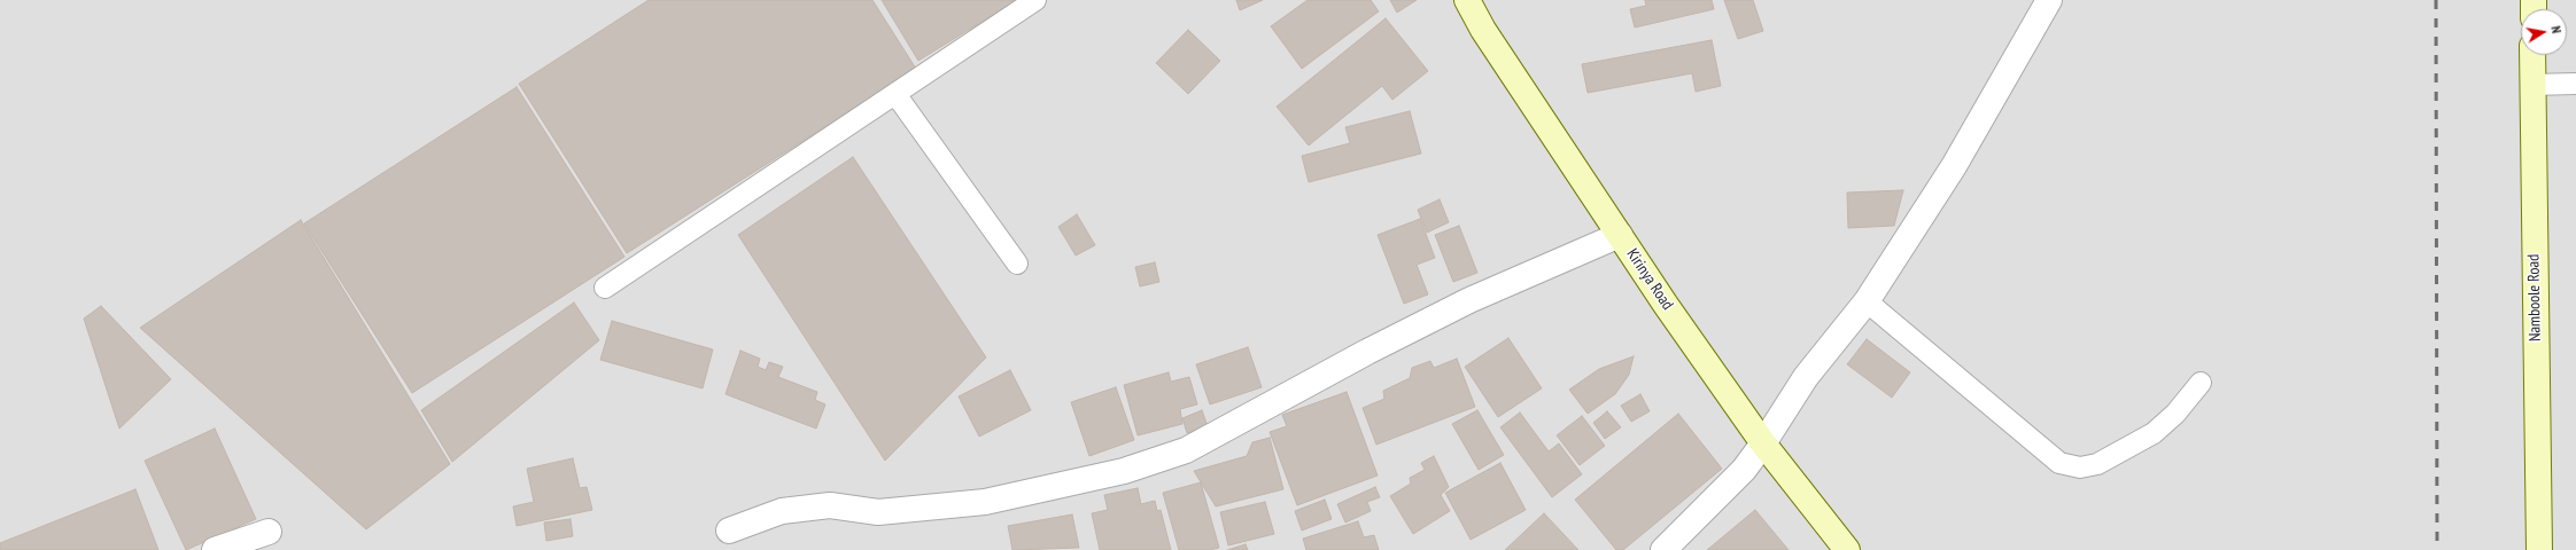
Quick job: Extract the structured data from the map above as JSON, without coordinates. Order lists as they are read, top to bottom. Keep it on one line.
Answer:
{"streets":{"main road":["Kirinya Road","Namboole Road"]},"north":"right"}
